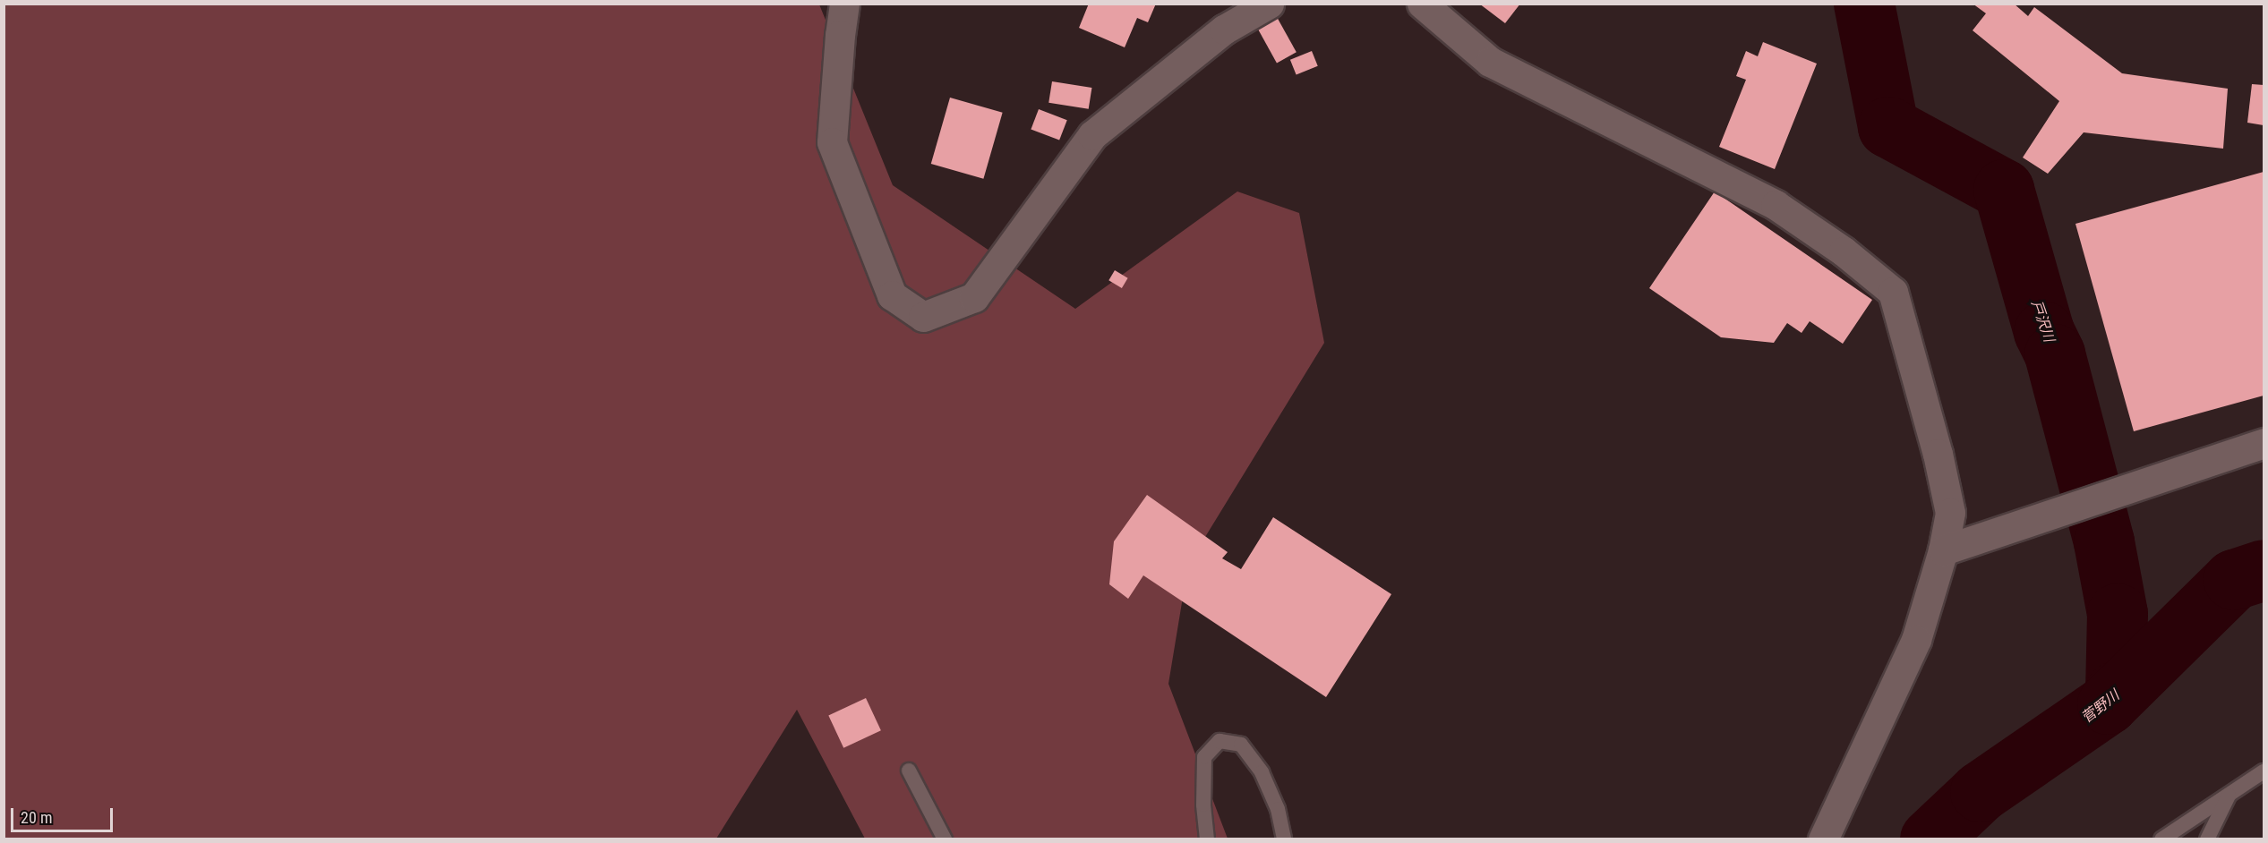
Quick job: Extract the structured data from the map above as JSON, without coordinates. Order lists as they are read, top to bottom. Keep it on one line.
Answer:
{"water":["戸沢川","菅野川"],"scale_bar":"20 m"}
